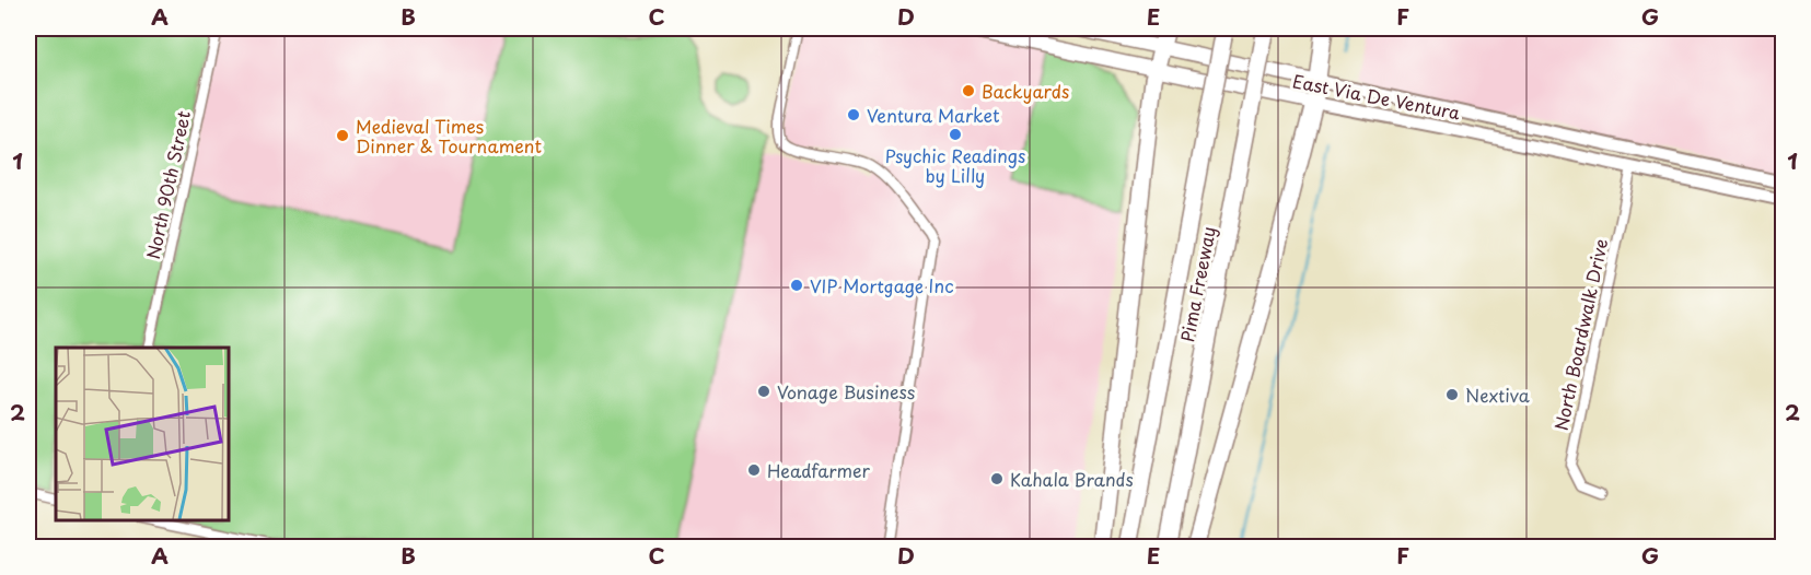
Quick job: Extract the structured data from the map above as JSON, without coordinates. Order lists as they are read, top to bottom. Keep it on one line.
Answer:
{"streets":{"highway":["Pima Freeway"],"main road":["East Via De Ventura"],"street":["North 90th Street","North Boardwalk Drive"]},"crossings":[["East Via De Ventura","North Boardwalk Drive"]],"places":["Backyards","Ventura Market","Psychic Readings by Lilly","Medieval Times Dinner & Tournament","VIP Mortgage Inc","Vonage Business","Nextiva","Headfarmer","Kahala Brands"],"grid":{"columns":["A","B","C","D","E","F","G"],"rows":["1","2"]}}
